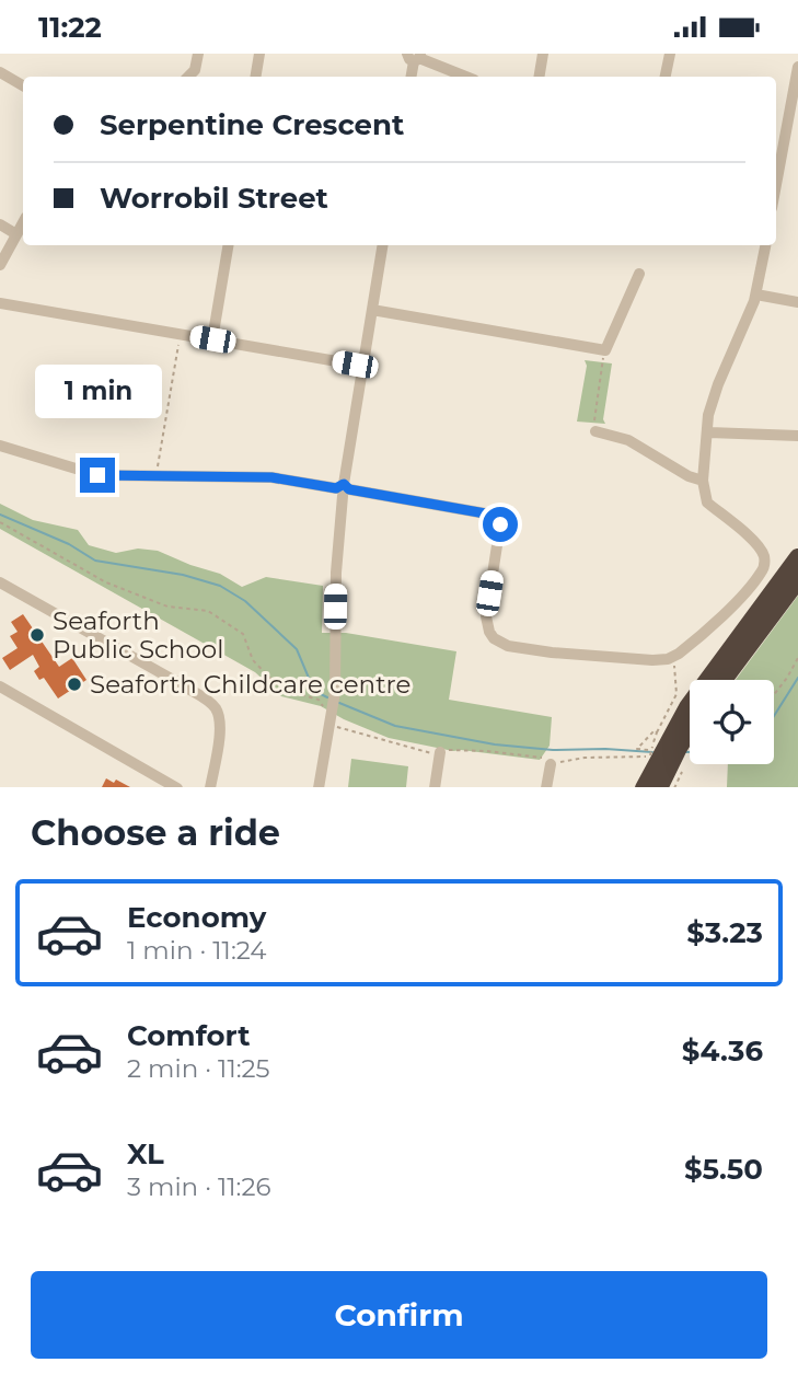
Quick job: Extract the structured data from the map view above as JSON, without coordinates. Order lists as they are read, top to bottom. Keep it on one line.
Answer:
{"places":["Seaforth Public School","Seaforth Childcare centre"],"page":{"status":"11:22","banner":["Serpentine Crescent","Worrobil Street"],"bubble":"1 min","heading":"Choose a ride","list":[{"name":"Economy","note":"1 min · 11:24","value":"$3.23"},{"name":"Comfort","note":"2 min · 11:25","value":"$4.36"},{"name":"XL","note":"3 min · 11:26","value":"$5.50"}],"buttons":"Confirm"}}
